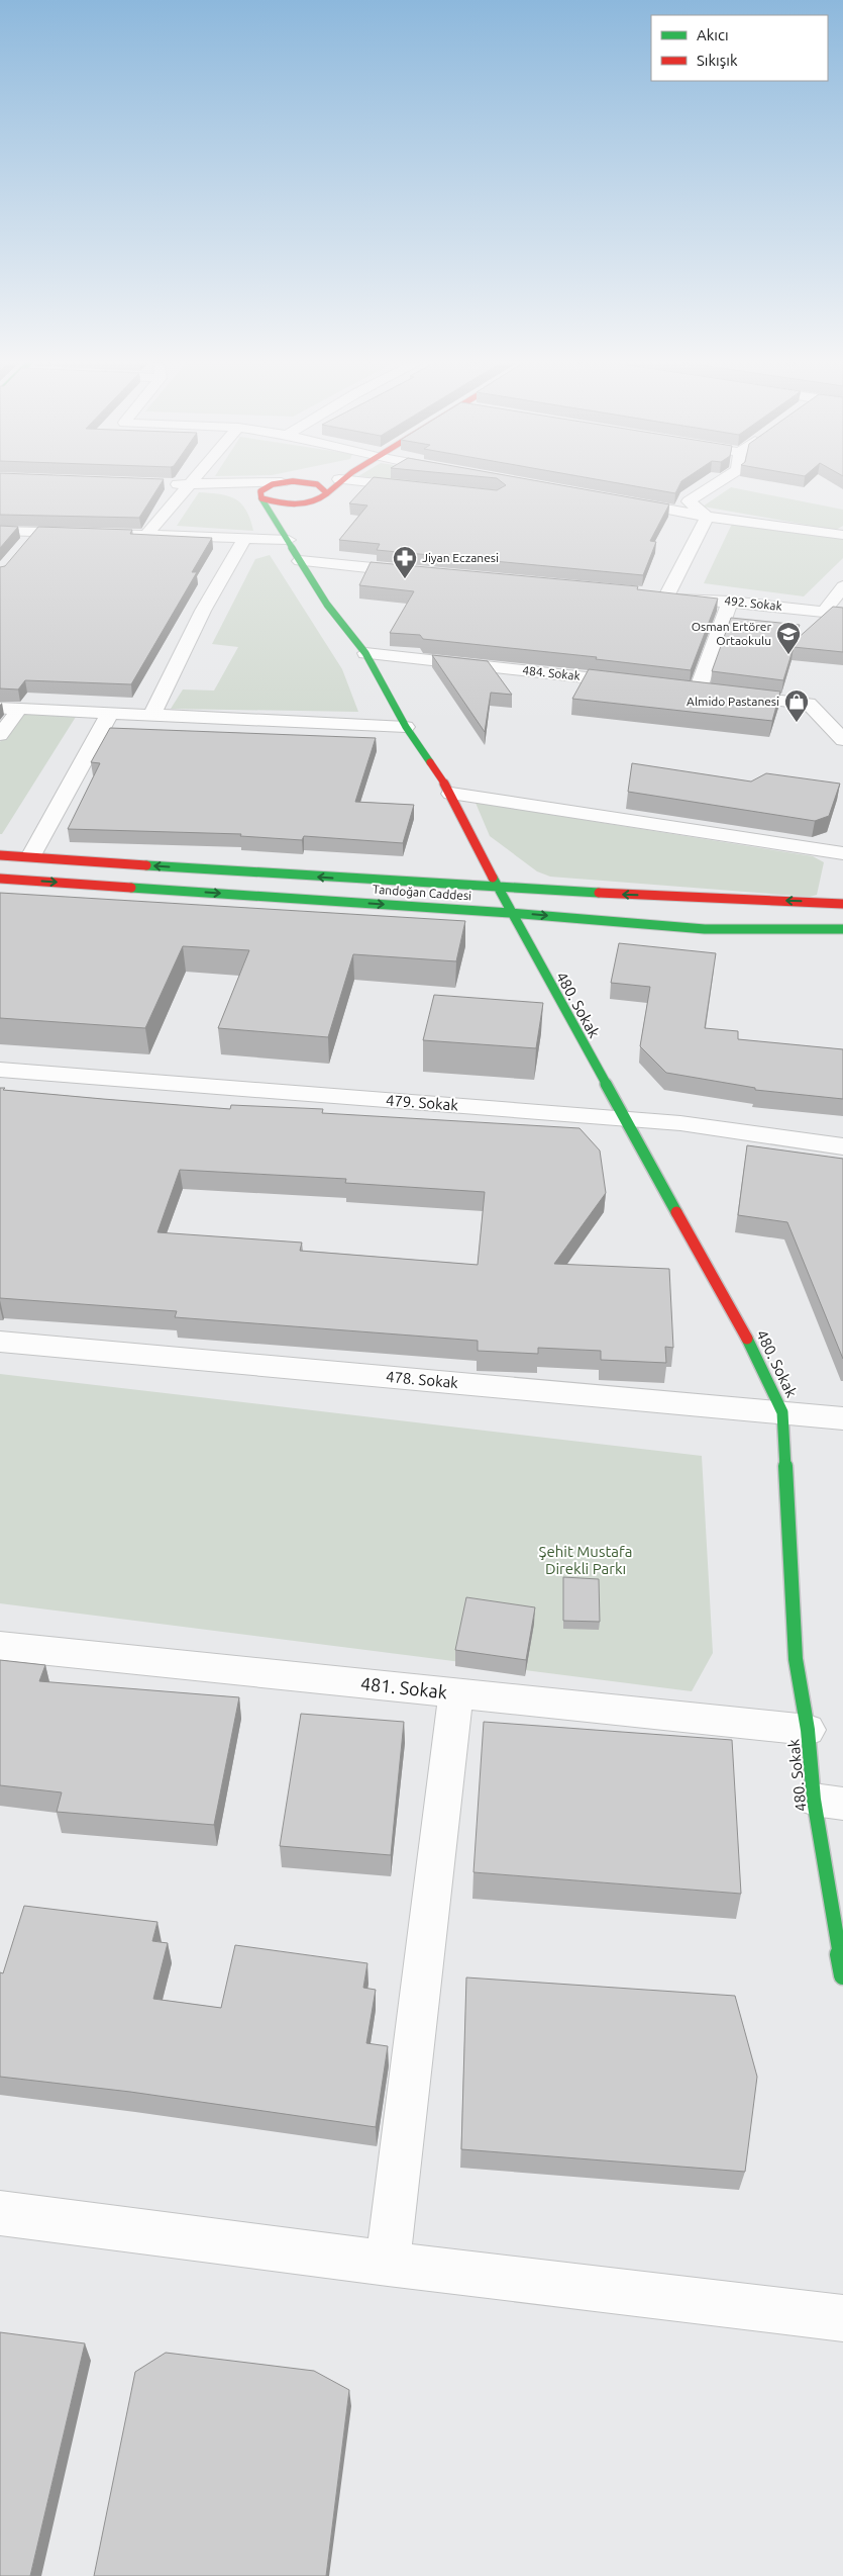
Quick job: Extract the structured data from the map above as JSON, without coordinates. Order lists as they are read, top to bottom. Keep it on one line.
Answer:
{"streets":{"street":["492. Sokak","484. Sokak","Tandoğan Caddesi","480. Sokak","479. Sokak","478. Sokak","481. Sokak"]},"crossings":[["484. Sokak","480. Sokak"],["Tandoğan Caddesi","480. Sokak"],["480. Sokak","479. Sokak"],["480. Sokak","478. Sokak"],["480. Sokak","481. Sokak"]],"parks":["Şehit Mustafa Direkli Parkı"],"places":{"pharmacy":["Jiyan Eczanesi"],"school or university":["Osman Ertörer Ortaokulu"],"shop":["Almido Pastanesi"]},"legend":["Akıcı","Sıkışık"]}
